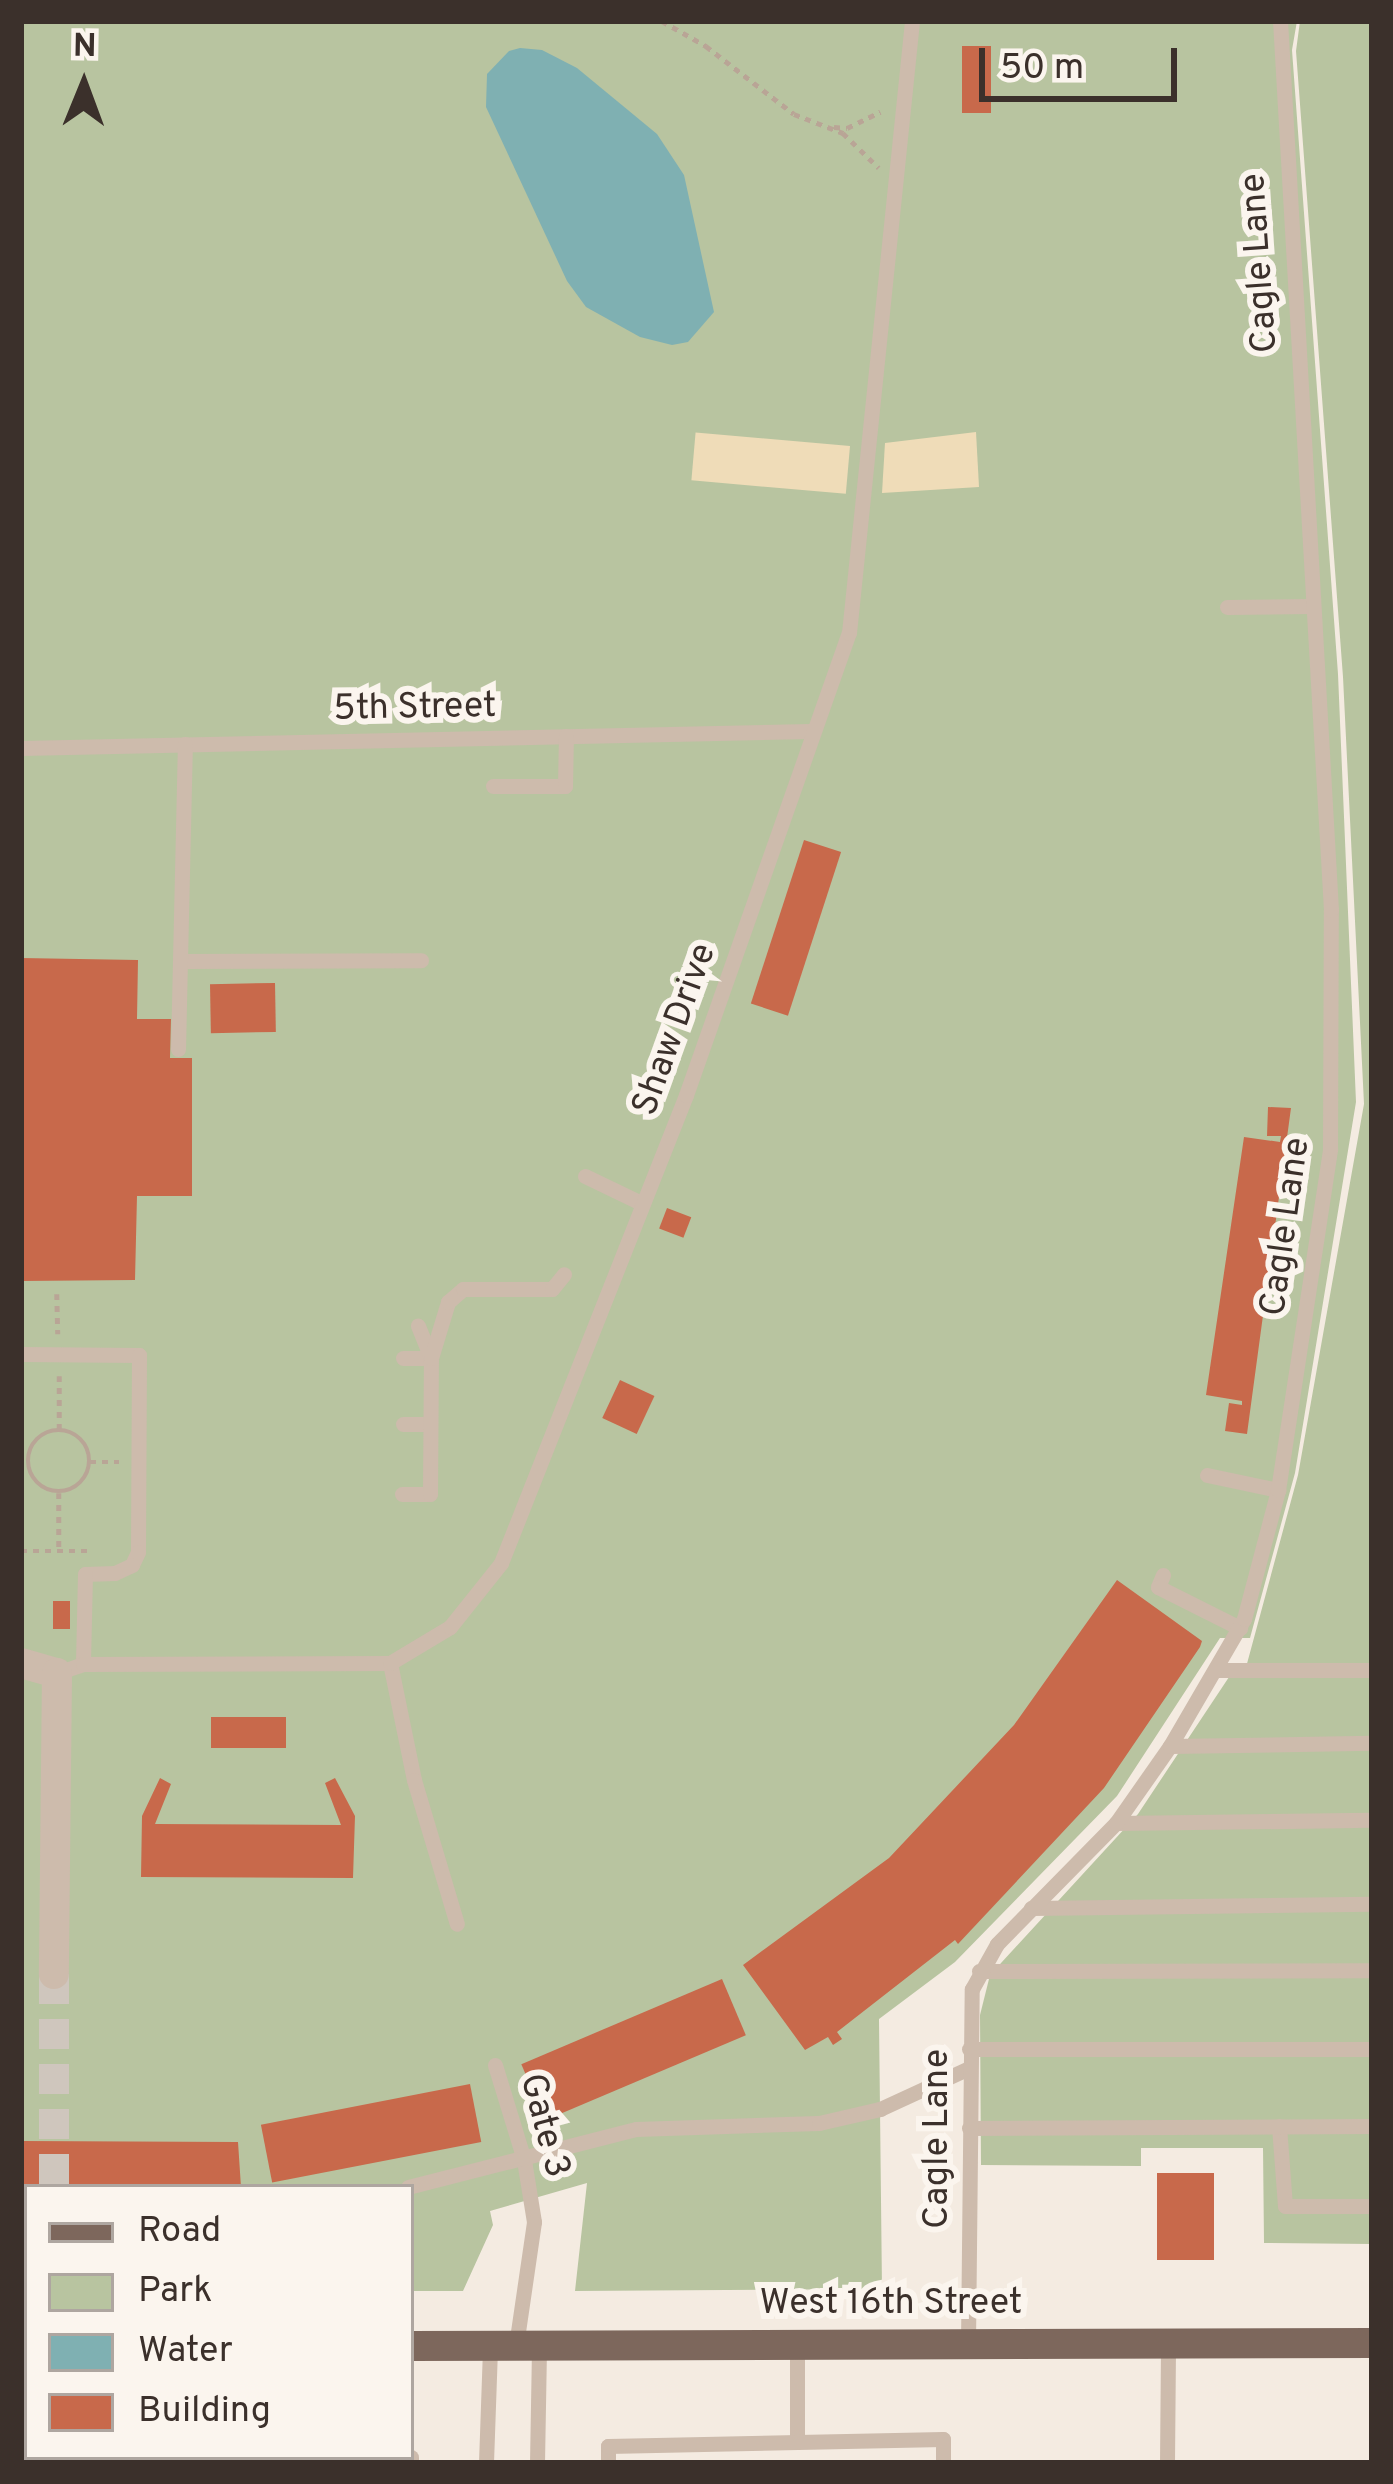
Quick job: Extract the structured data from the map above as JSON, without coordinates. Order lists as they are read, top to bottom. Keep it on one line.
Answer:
{"streets":{"main road":["West 16th Street"],"lane":["Cagle Lane","5th Street","Shaw Drive","Gate 3"]},"crossings":[["Cagle Lane","West 16th Street"],["5th Street","Shaw Drive"],["Gate 3","West 16th Street"]],"legend":["Road","Park","Water","Building"],"scale_bar":"50 m","north":"top"}
